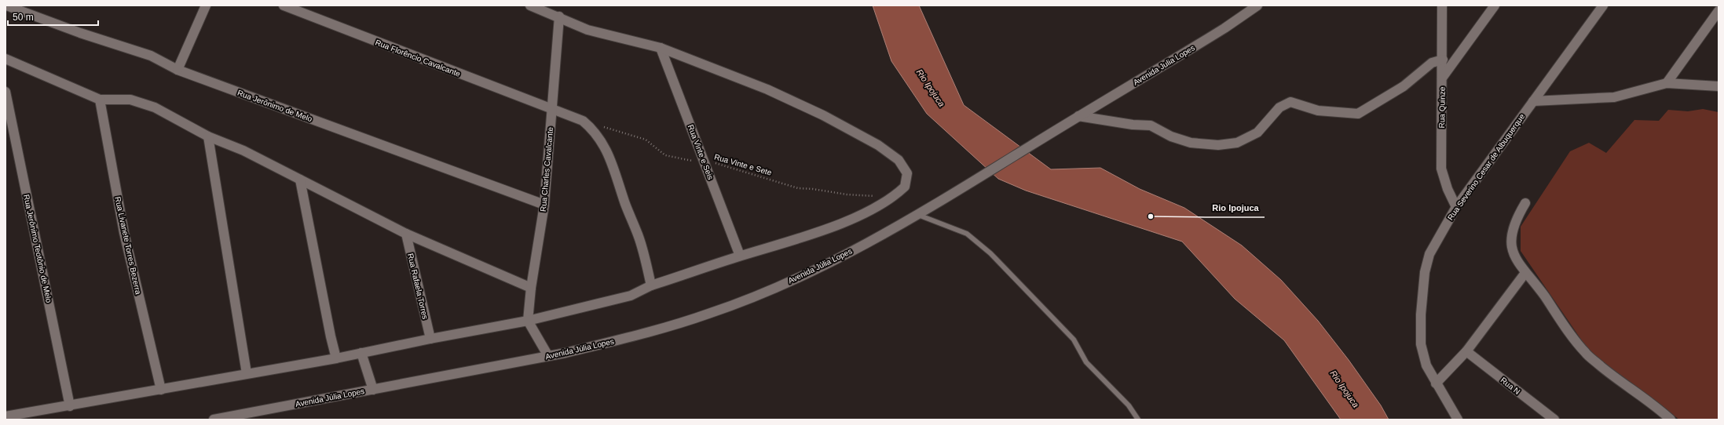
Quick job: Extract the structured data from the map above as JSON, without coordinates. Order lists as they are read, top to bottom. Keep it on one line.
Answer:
{"streets":{"street":["Rua Florêncio Cavalcante","Avenida Julia Lopes","Rua Jerônimo de Melo","Rua Quinze","Rua Vinte e Seis","Rua Severino Cesar de Albuquerque","Rua Charles Cavalcante","Rua Livanete Torres Bezerra","Rua Jerônimo Teotônio de Melo","Avenida Júlia Lopes","Rua Rafaela Torres","Rua N"],"path":["Rua Vinte e Sete"]},"crossings":[["Rua Florêncio Cavalcante","Rua Charles Cavalcante"],["Avenida Julia Lopes","Avenida Júlia Lopes"],["Rua Jerônimo de Melo","Rua Charles Cavalcante"],["Rua Quinze","Rua Severino Cesar de Albuquerque"],["Rua Vinte e Seis","Rua Vinte e Sete"]],"water":["Rio Ipojuca"],"places":["Rio Ipojuca"],"scale_bar":"50 m"}
